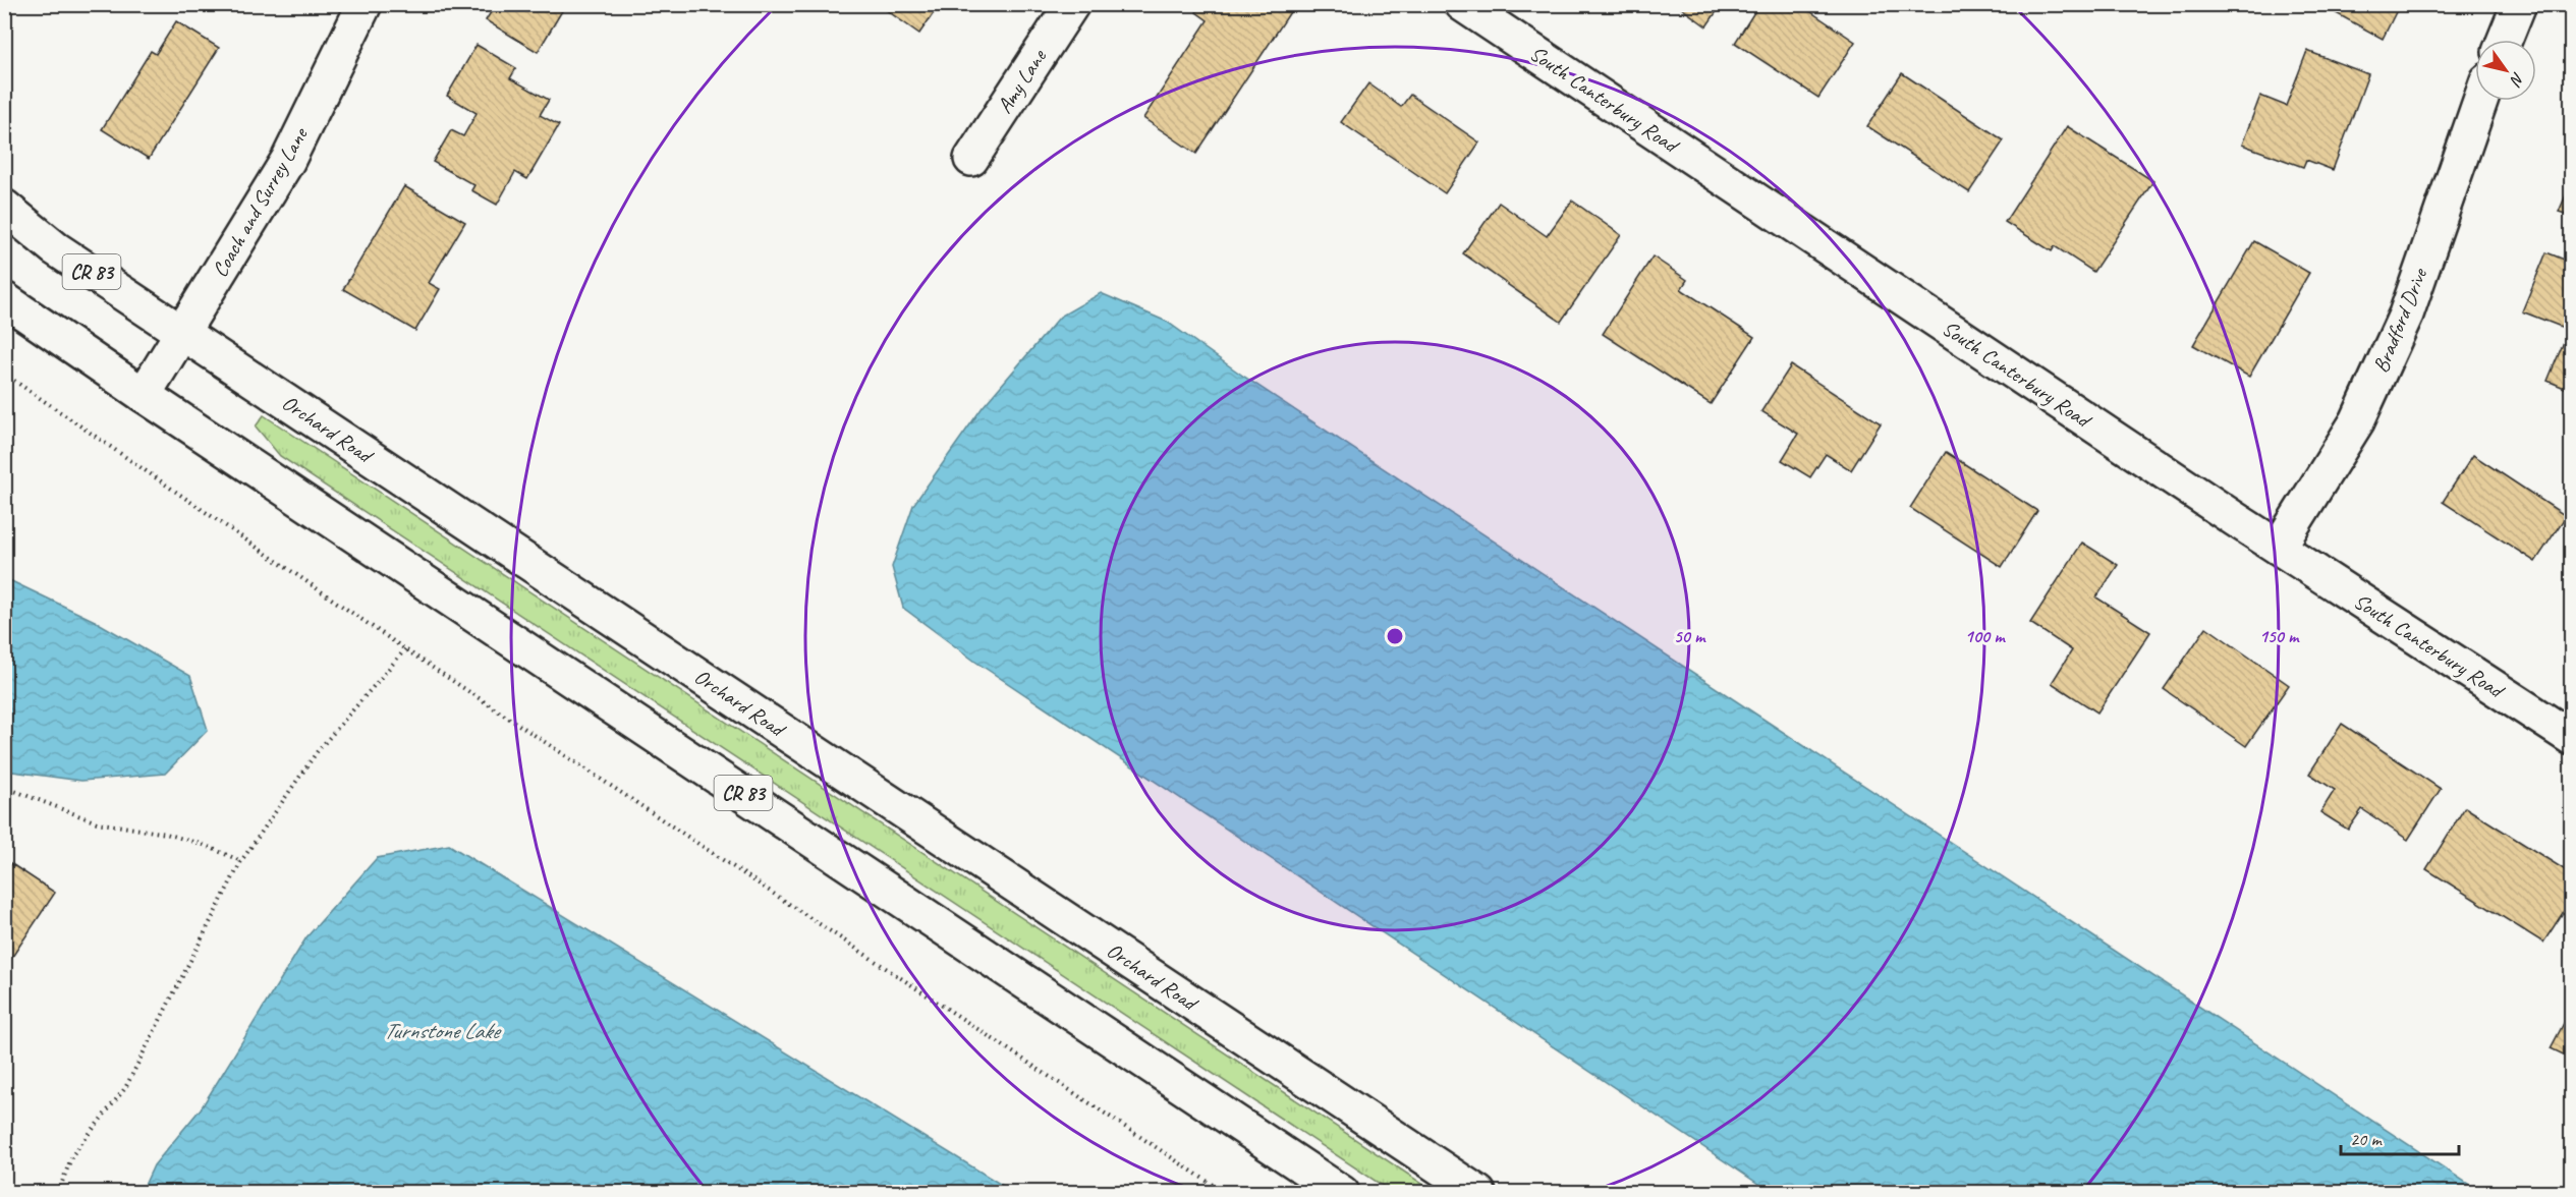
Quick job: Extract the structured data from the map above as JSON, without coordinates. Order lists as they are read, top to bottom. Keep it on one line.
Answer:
{"streets":{"main road":["Amy Lane","South Canterbury Road","Coach and Surrey Lane","CR 83","Bradford Drive","Orchard Road"]},"crossings":[["South Canterbury Road","Bradford Drive"],["Coach and Surrey Lane","CR 83"],["Coach and Surrey Lane","Orchard Road"]],"water":["Turnstone Lake"],"scale_bar":"20 m","north":"bottom right","rings":["50 m","100 m","150 m"]}
